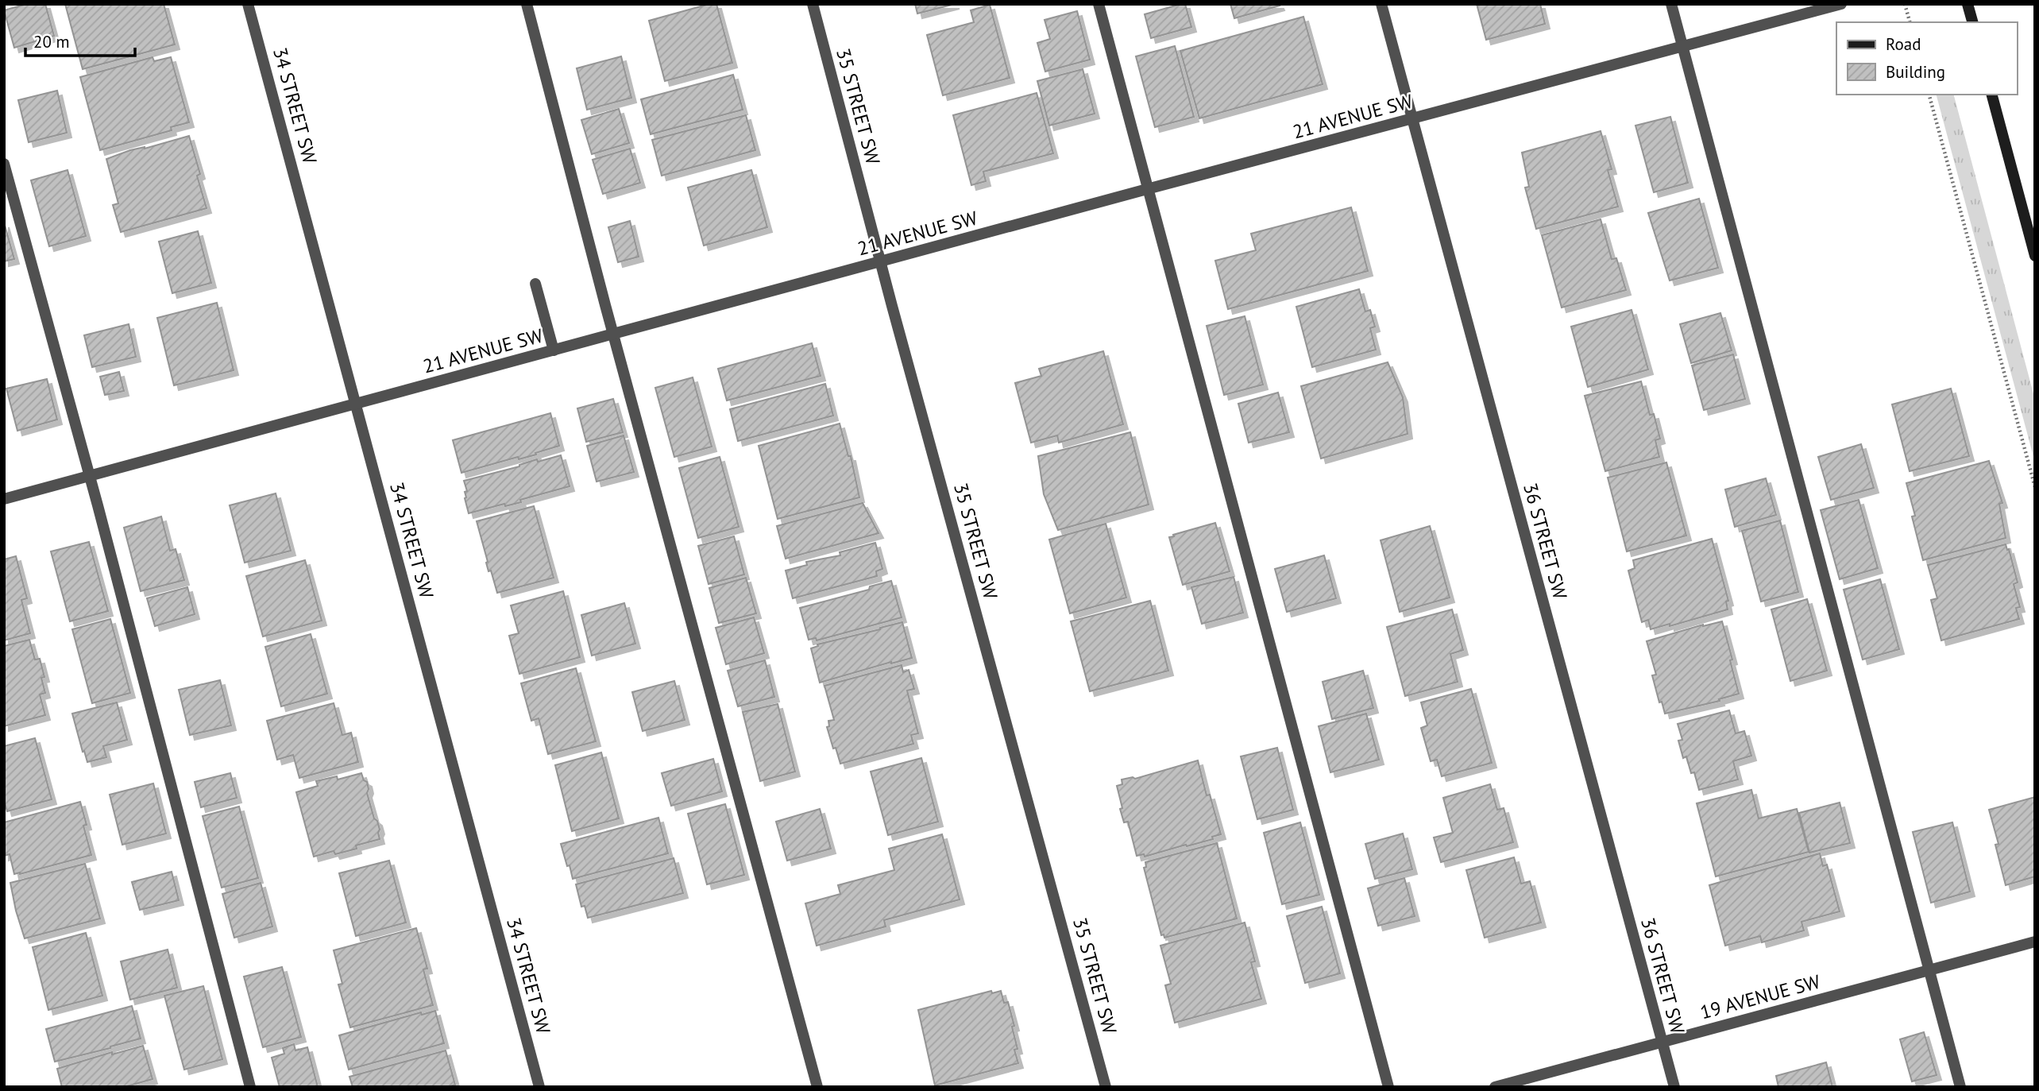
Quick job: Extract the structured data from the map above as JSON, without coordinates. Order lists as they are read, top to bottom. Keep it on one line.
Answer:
{"streets":{"street":["34 STREET SW","35 STREET SW","21 AVENUE SW","36 STREET SW","19 AVENUE SW"]},"crossings":[["34 STREET SW","21 AVENUE SW"],["35 STREET SW","21 AVENUE SW"],["21 AVENUE SW","36 STREET SW"],["36 STREET SW","19 AVENUE SW"]],"legend":["Road","Building"],"scale_bar":"20 m"}
